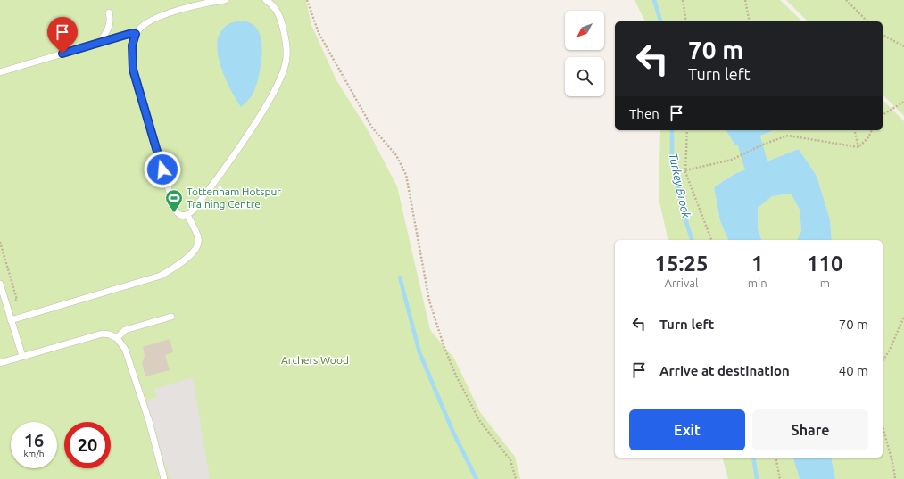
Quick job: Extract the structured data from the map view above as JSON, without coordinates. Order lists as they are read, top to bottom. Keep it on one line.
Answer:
{"water":["Turkey Brook"],"parks":["Archers Wood"],"places":{"sports":["Tottenham Hotspur Training Centre"]},"north":"bottom left","page":{"turn":["70 m","Turn left"],"then":"Then","eta":["15:25","Arrival","1","min","110","m"],"list":[{"name":"Turn left","value":"70 m"},{"name":"Arrive at destination","value":"40 m"}],"buttons":["Exit","Share"],"speed":"16 km/h","limit":"20"}}
